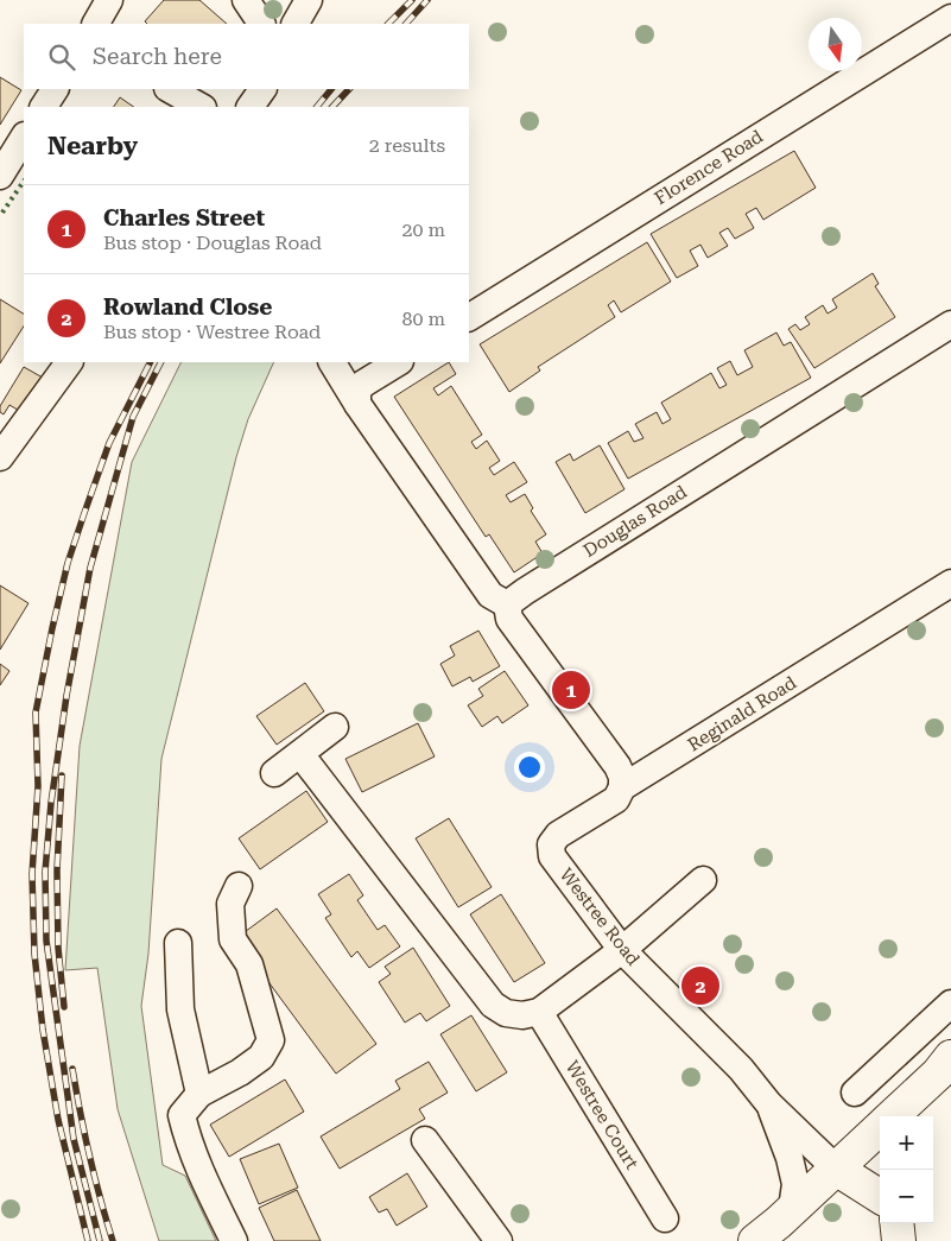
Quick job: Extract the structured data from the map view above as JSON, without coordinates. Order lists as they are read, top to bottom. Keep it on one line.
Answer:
{"streets":{"main road":["Westree Road"],"street":["Florence Road","Douglas Road","Reginald Road","Westree Court"]},"crossings":[["Reginald Road","Westree Road"]],"north":"bottom","page":{"search":"Search here","heading":["Nearby","2 results"],"list":[{"mark":"1","name":"Charles Street","note":"Bus stop · Douglas Road","value":"20 m"},{"mark":"2","name":"Rowland Close","note":"Bus stop · Westree Road","value":"80 m"}],"pins":["1","2"],"map_buttons":["+","−"]}}
